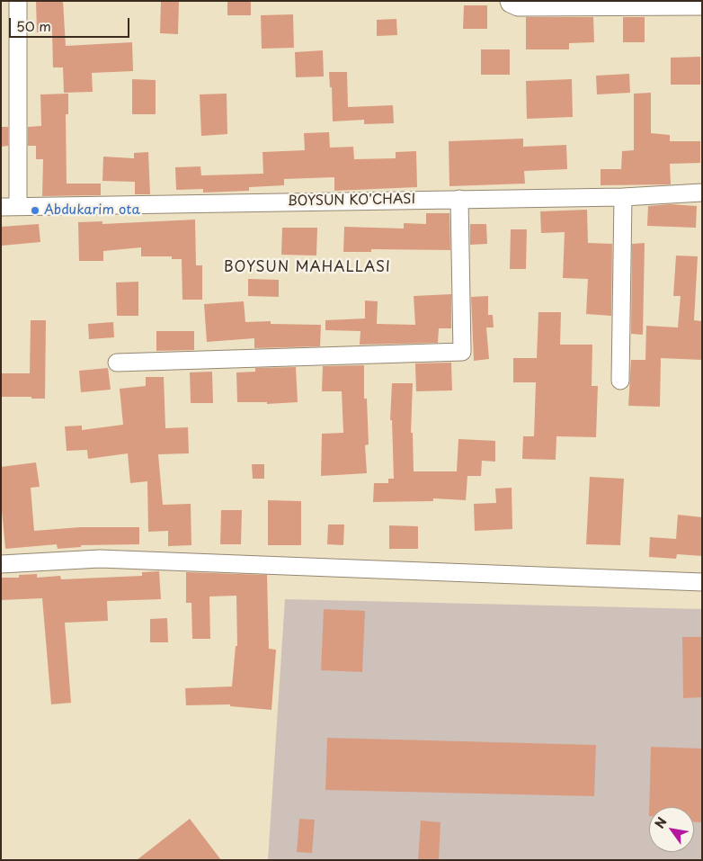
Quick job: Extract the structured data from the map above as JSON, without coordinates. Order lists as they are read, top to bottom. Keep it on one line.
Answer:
{"streets":{"street":["BOYSUN KO'CHASI"]},"districts":["BOYSUN MAHALLASI"],"places":["Abdukarim ota"],"scale_bar":"50 m","north":"top left"}
